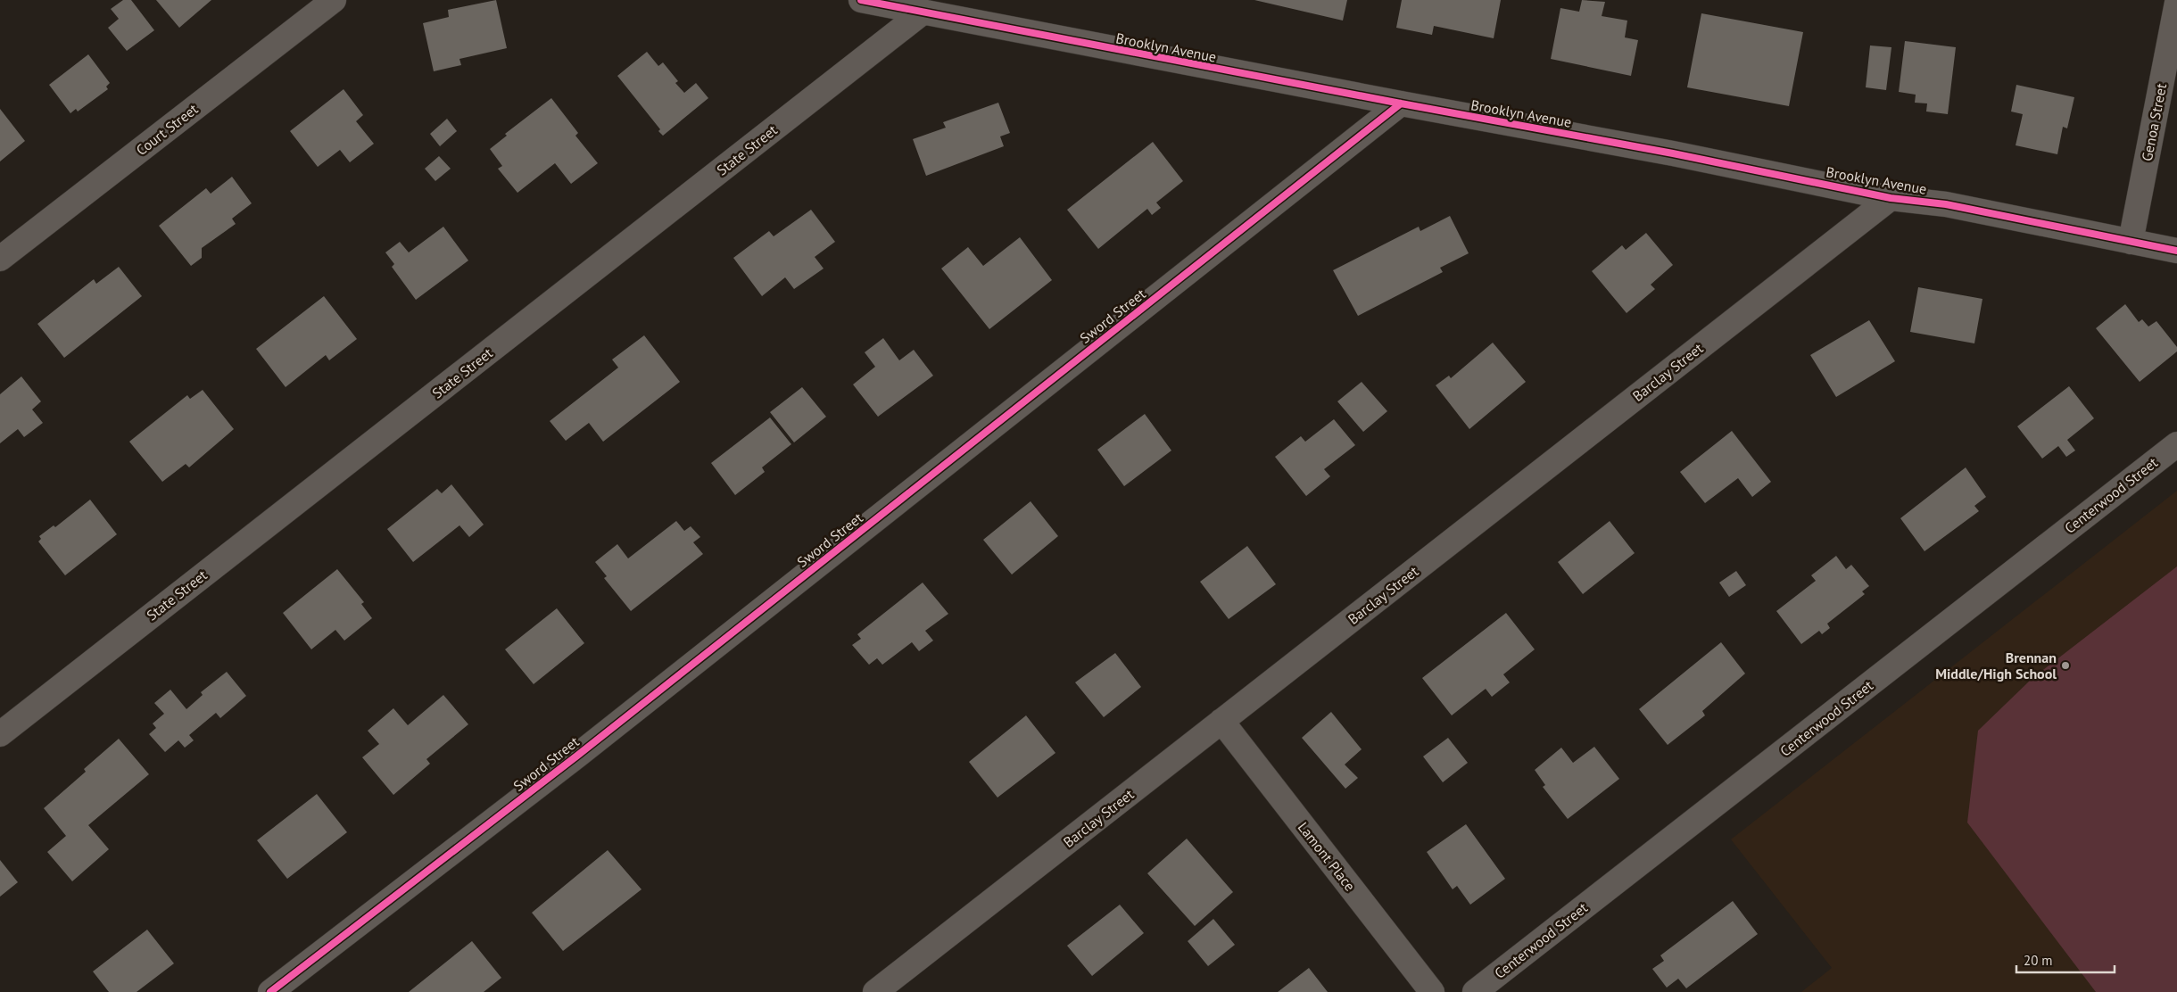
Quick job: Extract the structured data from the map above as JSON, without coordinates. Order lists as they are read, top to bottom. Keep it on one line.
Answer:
{"streets":{"street":["Brooklyn Avenue","Genoa Street","Court Street","State Street","Sword Street","Barclay Street","Centerwood Street","Lamont Place"]},"crossings":[["Brooklyn Avenue","Genoa Street"],["Brooklyn Avenue","State Street"],["Brooklyn Avenue","Sword Street"],["Brooklyn Avenue","Barclay Street"],["Barclay Street","Lamont Place"]],"places":["Brennan Middle/High School"],"scale_bar":"20 m"}
